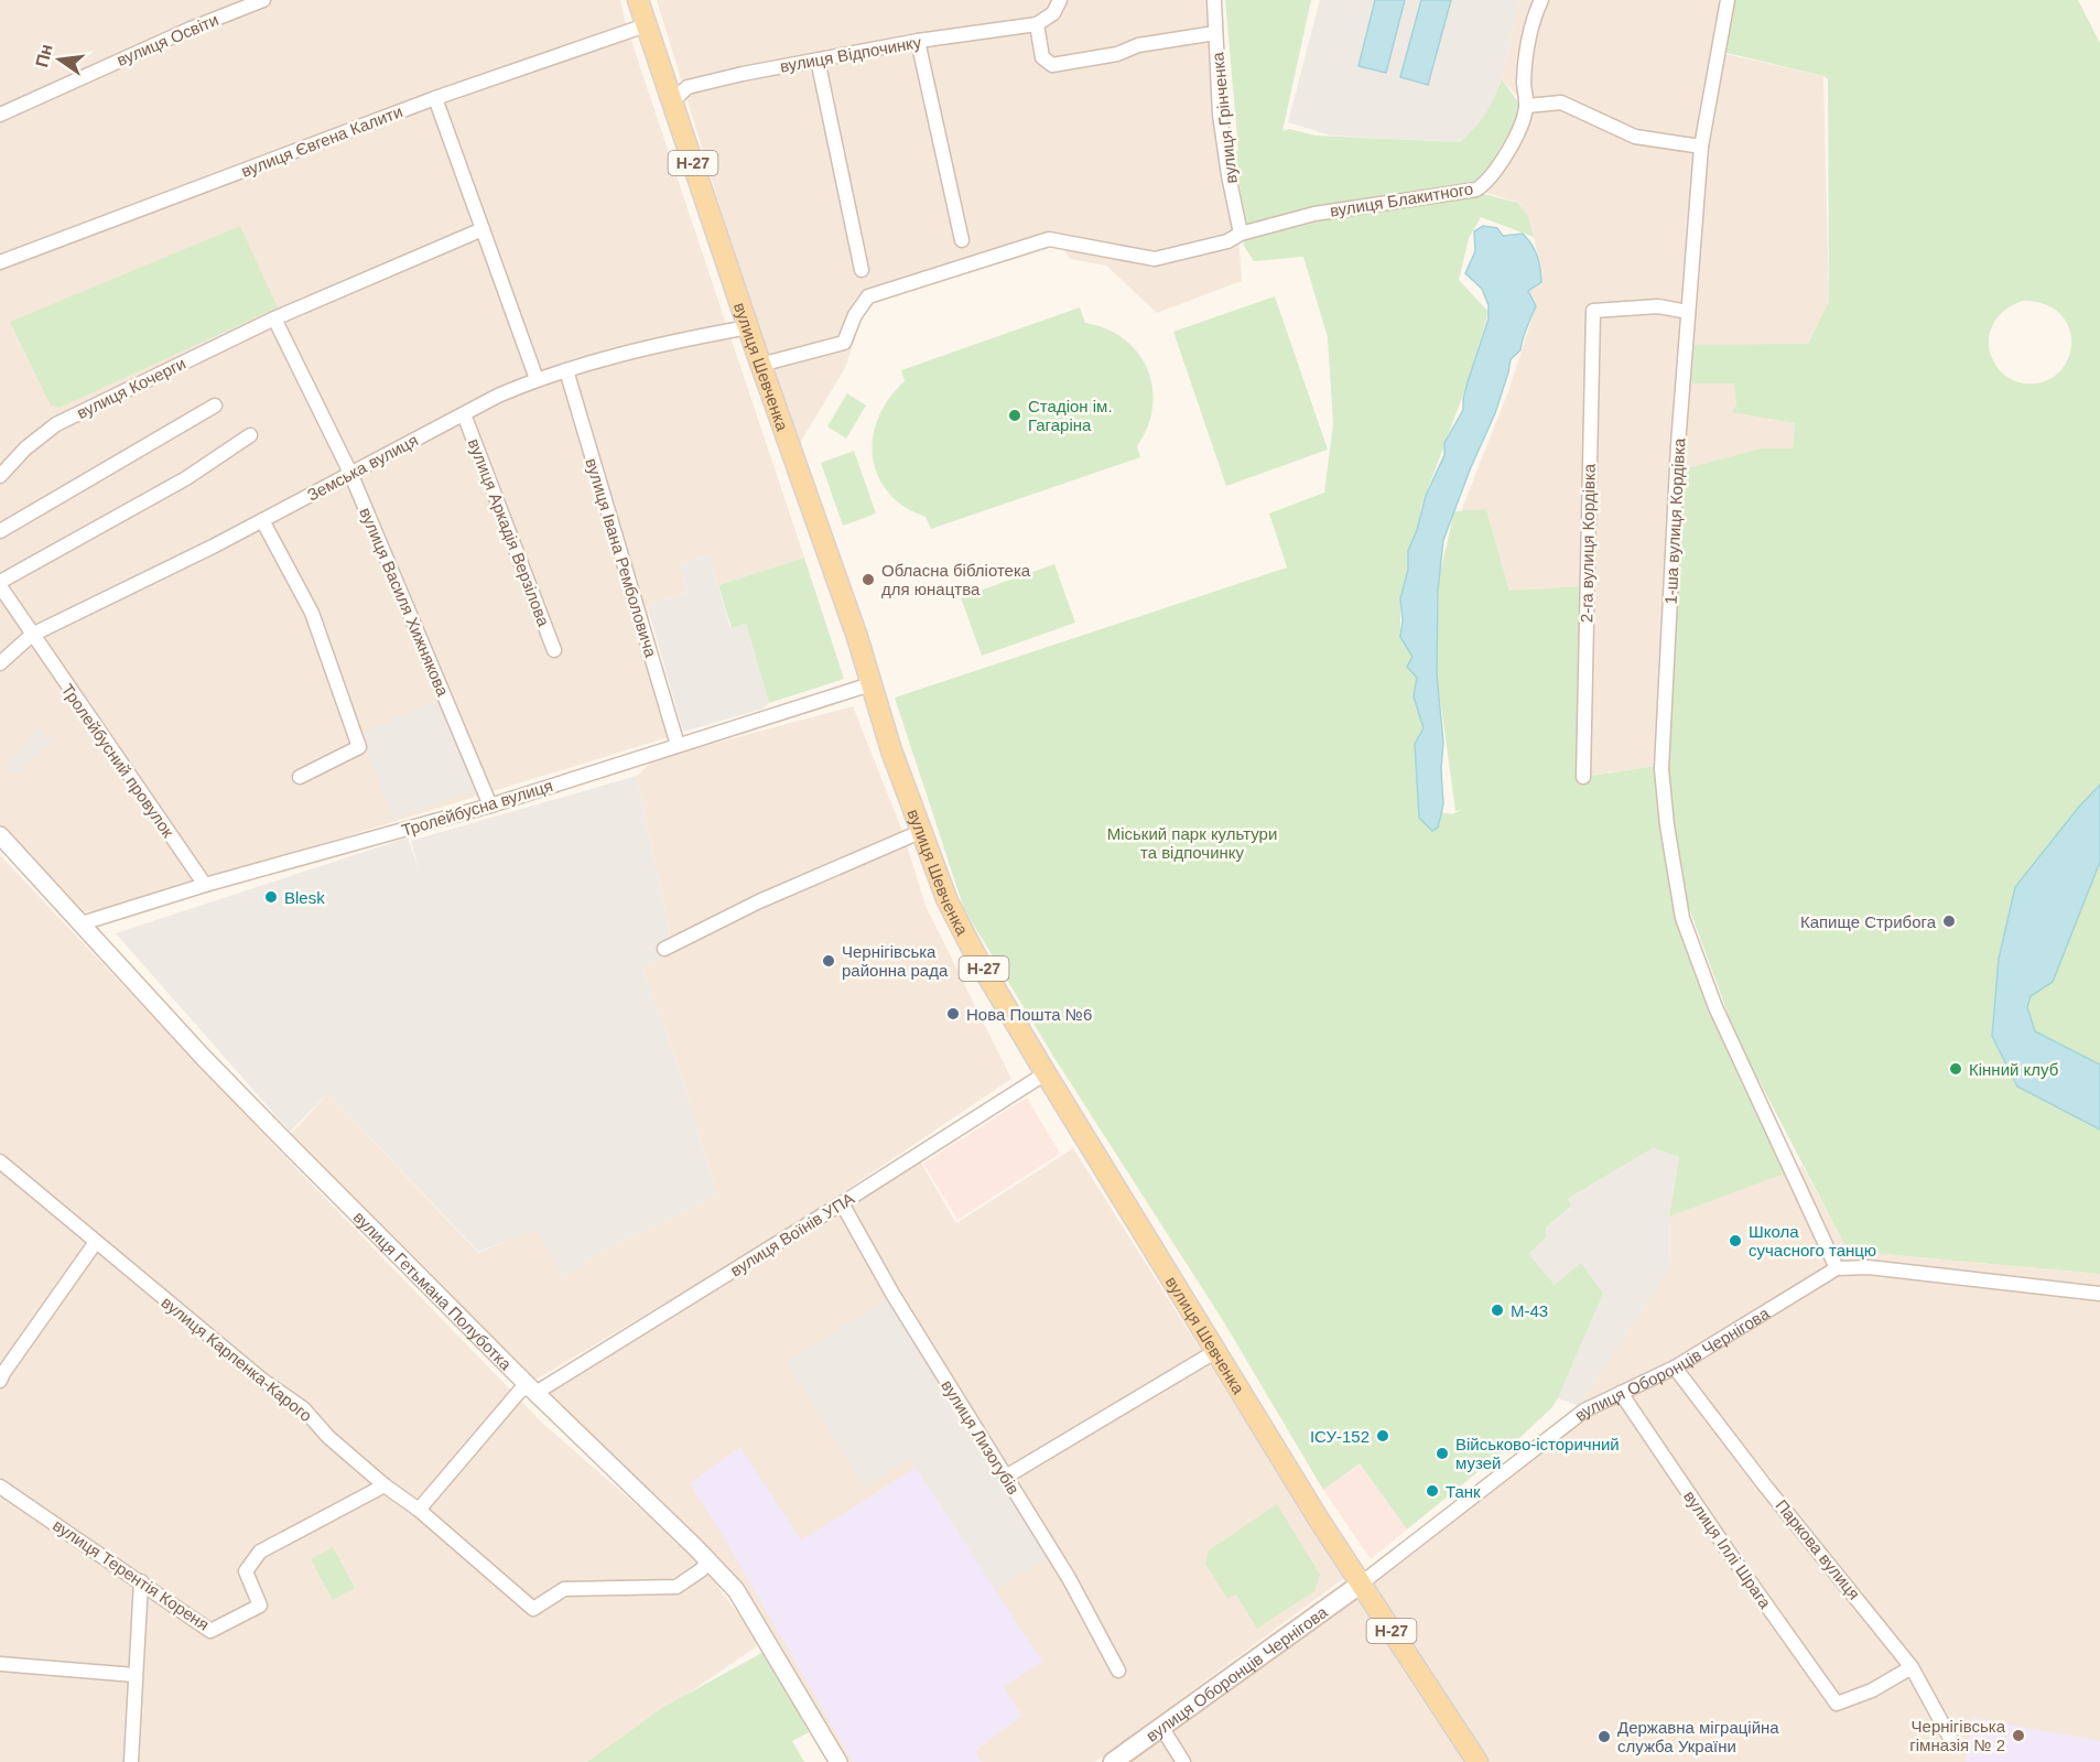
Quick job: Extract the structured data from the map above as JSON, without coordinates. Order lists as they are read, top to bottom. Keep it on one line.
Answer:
{"streets":{"main road":["Н-27","вулиця Шевченка","вулиця Оборонців Чернігова"],"street":["вулиця Освіти","вулиця Відпочинку","вулиця Грінченка","вулиця Євгена Калити","вулиця Блакитного","вулиця Кочерги","Земська вулиця","1-ша вулиця Кордівка","вулиця Аркадія Верзілова","2-га вулиця Кордівка","вулиця Івана Ремболовича","вулиця Василя Хижнякова","Тролейбусний провулок","Тролейбусна вулиця","вулиця Воїнів УПА","вулиця Гетьмана Полуботка","вулиця Карпенка-Карого","вулиця Лизогубів","вулиця Іллі Шрага","Паркова вулиця","вулиця Терентія Кореня"]},"crossings":[["вулиця Відпочинку","вулиця Шевченка"],["вулиця Грінченка","вулиця Блакитного"],["вулиця Євгена Калити","вулиця Шевченка"],["вулиця Блакитного","вулиця Шевченка"],["вулиця Шевченка","Земська вулиця"],["вулиця Шевченка","Тролейбусна вулиця"],["вулиця Шевченка","вулиця Воїнів УПА"],["вулиця Шевченка","вулиця Оборонців Чернігова"],["вулиця Кочерги","вулиця Василя Хижнякова"],["Земська вулиця","вулиця Аркадія Верзілова"],["Земська вулиця","вулиця Івана Ремболовича"],["Земська вулиця","вулиця Василя Хижнякова"],["Земська вулиця","Тролейбусний провулок"],["1-ша вулиця Кордівка","2-га вулиця Кордівка"],["1-ша вулиця Кордівка","вулиця Оборонців Чернігова"],["вулиця Івана Ремболовича","Тролейбусна вулиця"],["вулиця Василя Хижнякова","Тролейбусна вулиця"],["Тролейбусний провулок","Тролейбусна вулиця"],["Тролейбусна вулиця","вулиця Гетьмана Полуботка"],["вулиця Воїнів УПА","вулиця Гетьмана Полуботка"],["вулиця Воїнів УПА","вулиця Карпенка-Карого"],["вулиця Воїнів УПА","вулиця Лизогубів"],["вулиця Гетьмана Полуботка","вулиця Карпенка-Карого"],["вулиця Карпенка-Карого","вулиця Терентія Кореня"],["вулиця Оборонців Чернігова","вулиця Іллі Шрага"],["вулиця Оборонців Чернігова","Паркова вулиця"],["вулиця Іллі Шрага","Паркова вулиця"]],"parks":["Міський парк культури та відпочинку"],"places":["Стадіон ім. Гагаріна","Обласна бібліотека для юнацтва","Blesk","Капище Стрибога","Чернігівська районна рада","Нова Пошта №6","Кінний клуб","Школа сучасного танцю","М-43","ІСУ-152","Військово-історичний музей","Танк","Чернігівська гімназія № 2","Державна міграційна служба України"],"north":"left"}
